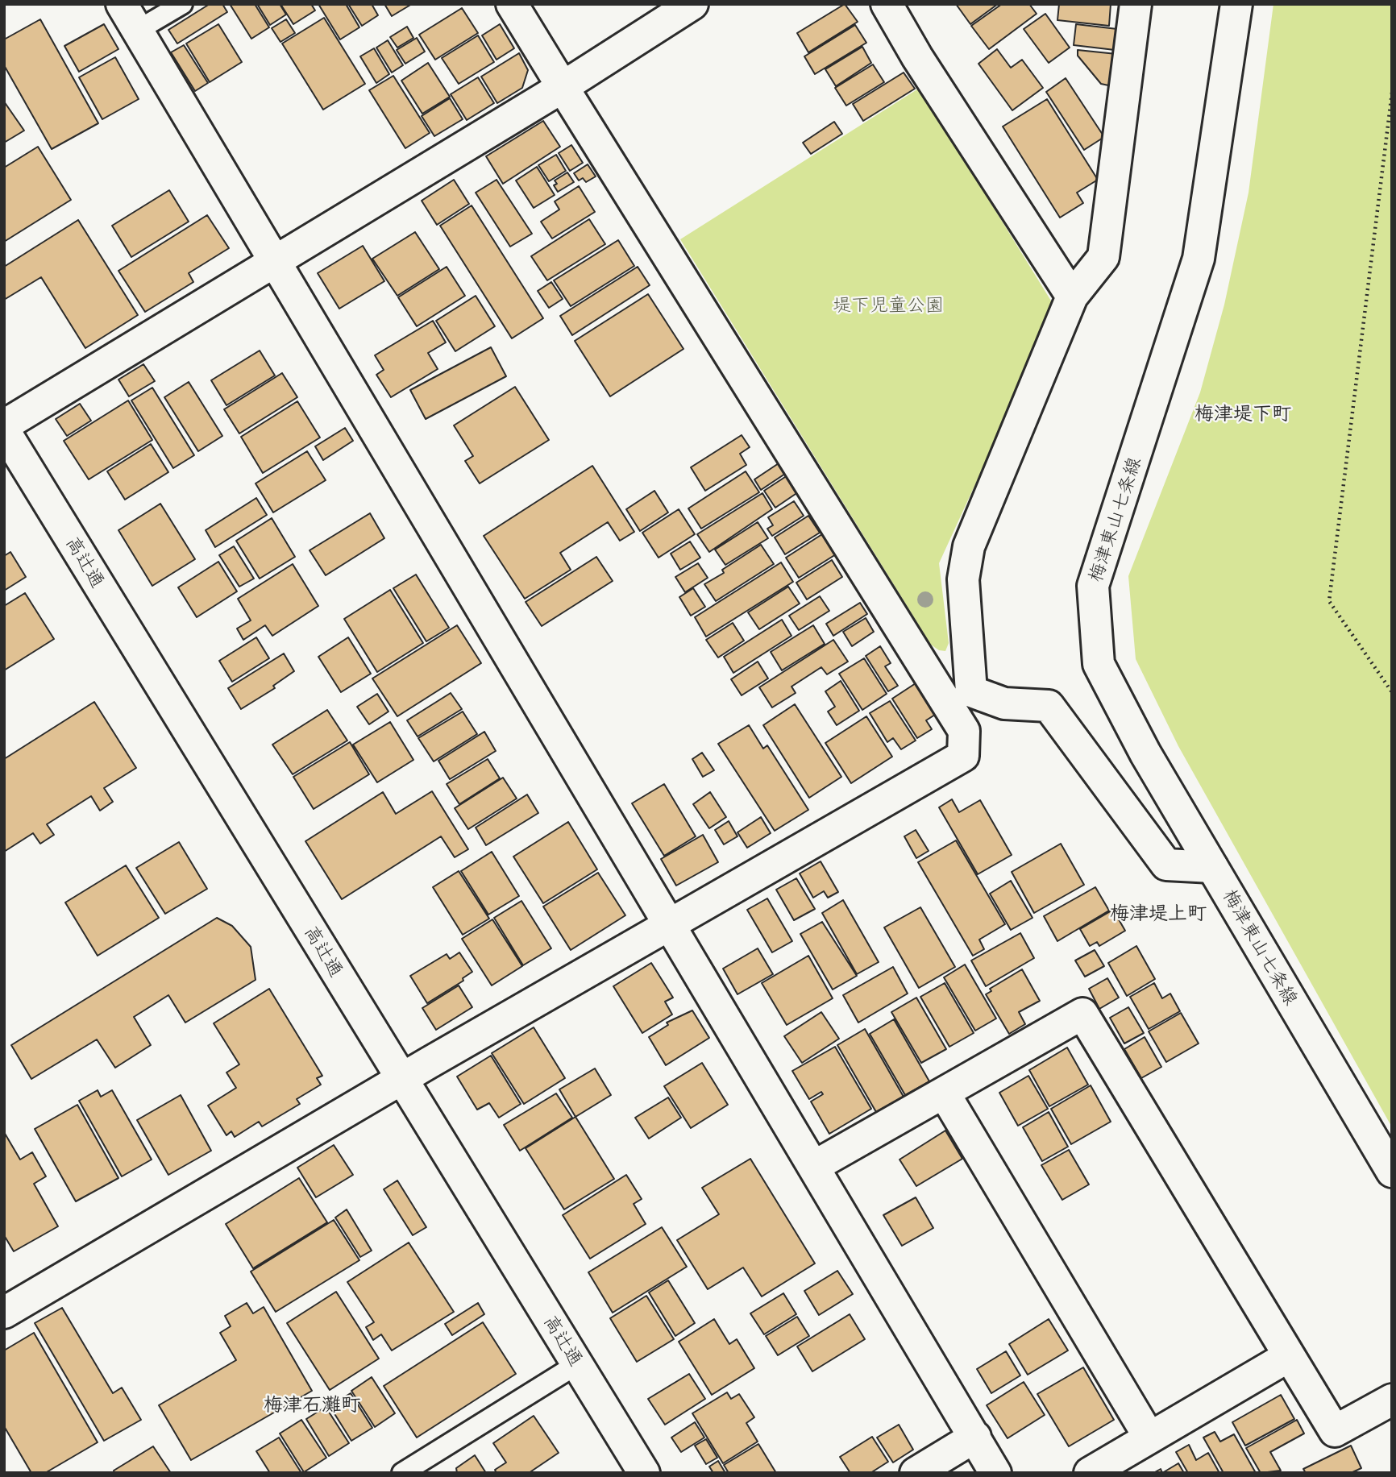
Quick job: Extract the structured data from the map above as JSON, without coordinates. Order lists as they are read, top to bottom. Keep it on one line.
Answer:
{"streets":{"street":["梅津東山七条線","高辻通"]},"districts":["梅津堤下町","梅津堤上町","梅津石灘町"],"parks":["堤下児童公園"]}
